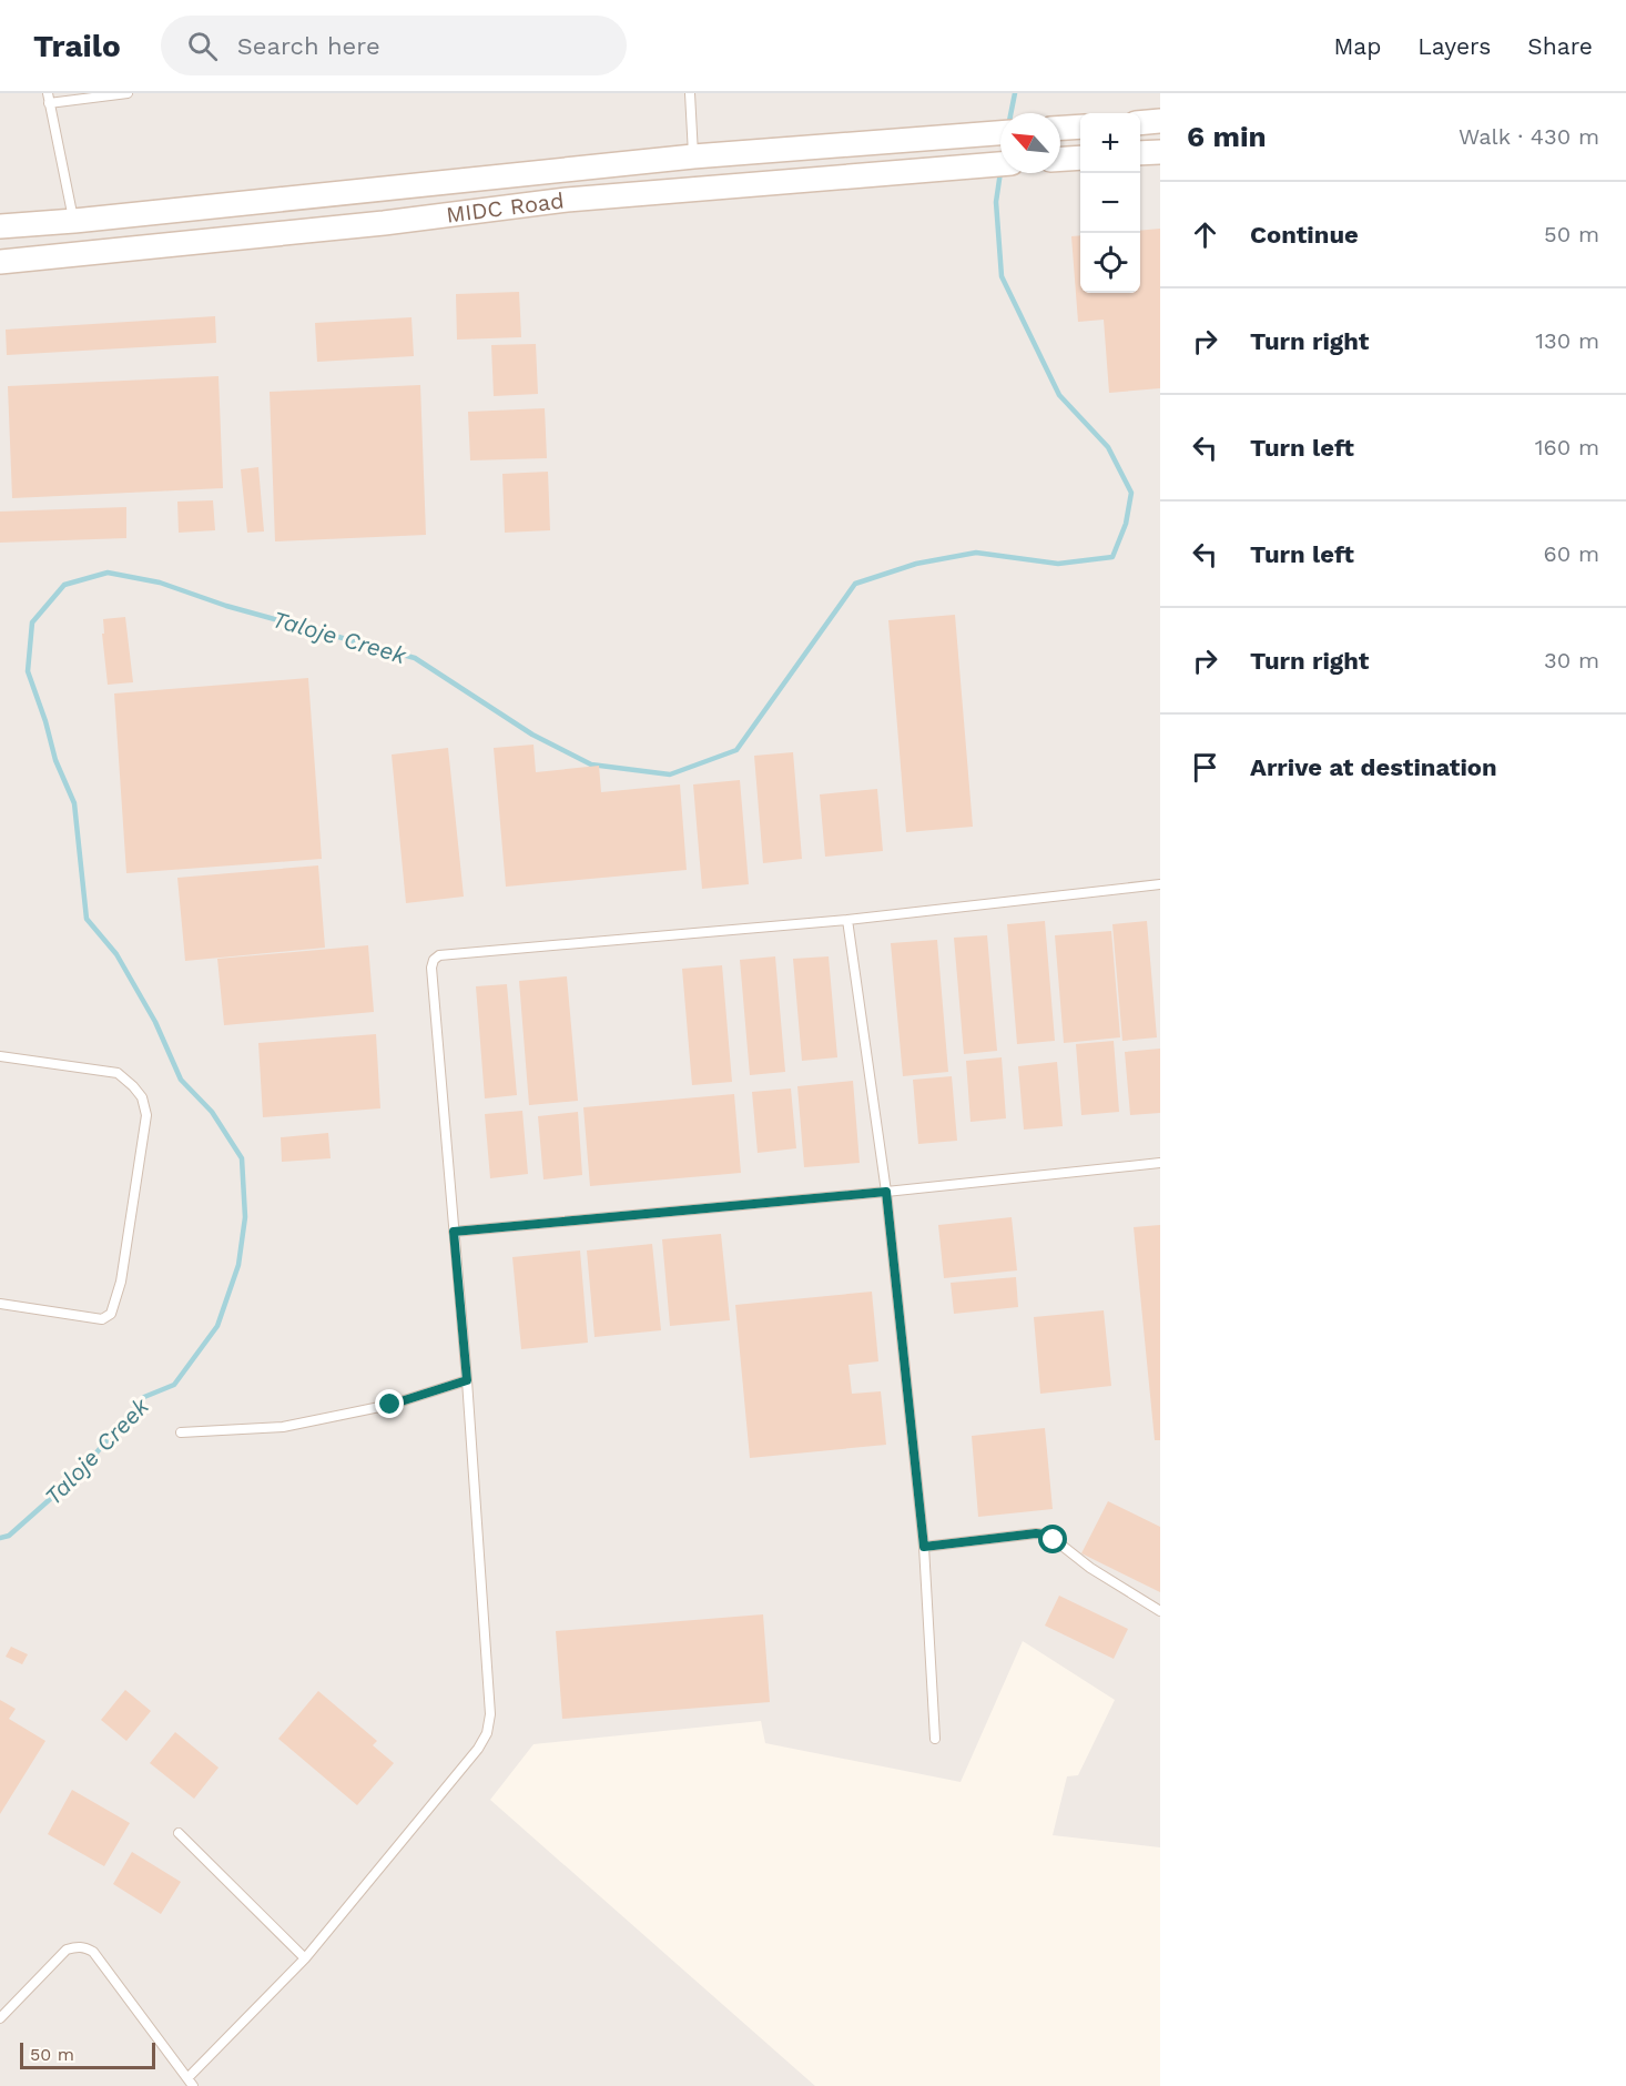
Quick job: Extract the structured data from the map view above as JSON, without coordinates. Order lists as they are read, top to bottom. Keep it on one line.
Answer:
{"streets":{"main road":["MIDC Road"]},"water":["Taloje Creek"],"scale_bar":"50 m","north":"top left","page":{"header":"Trailo","search":"Search here","nav":["Map","Layers","Share"],"heading":["6 min","Walk · 430 m"],"map_buttons":["+","−"],"list":[["Continue","50 m"],["Turn right","130 m"],["Turn left","160 m"],["Turn left","60 m"],["Turn right","30 m"],"Arrive at destination"],"scale":"50 m"}}
